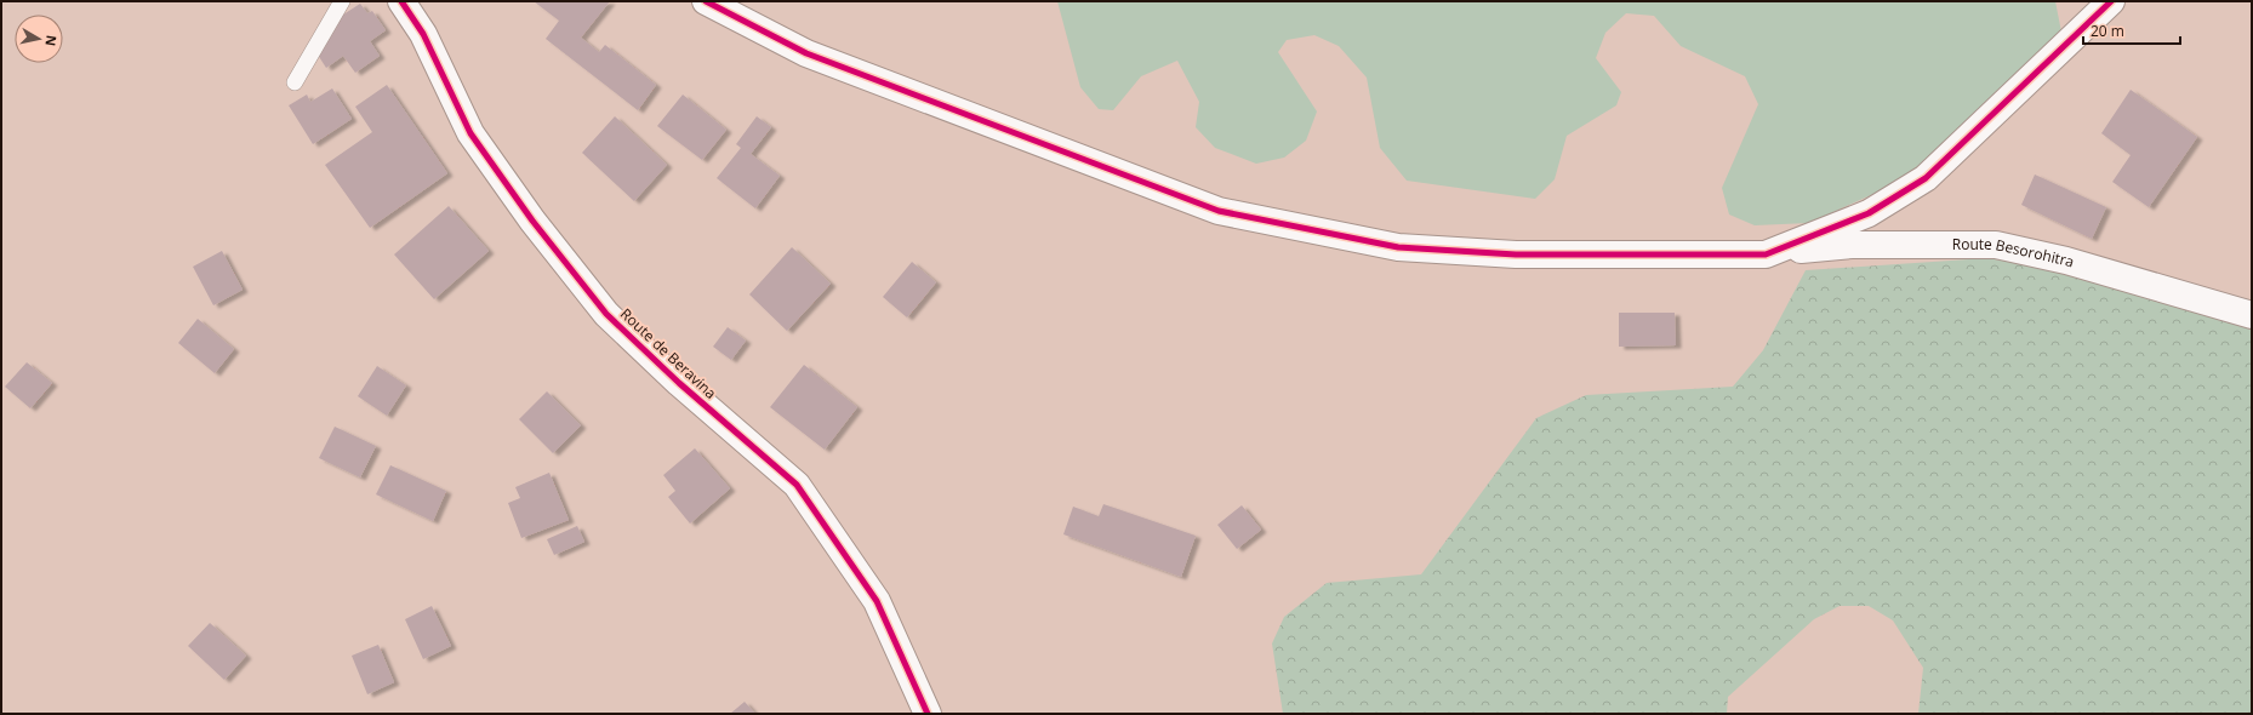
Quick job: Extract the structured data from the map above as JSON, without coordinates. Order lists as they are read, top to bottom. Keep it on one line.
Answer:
{"streets":{"street":["Route Besorohitra","Route de Beravina"]},"scale_bar":"20 m","north":"right"}
